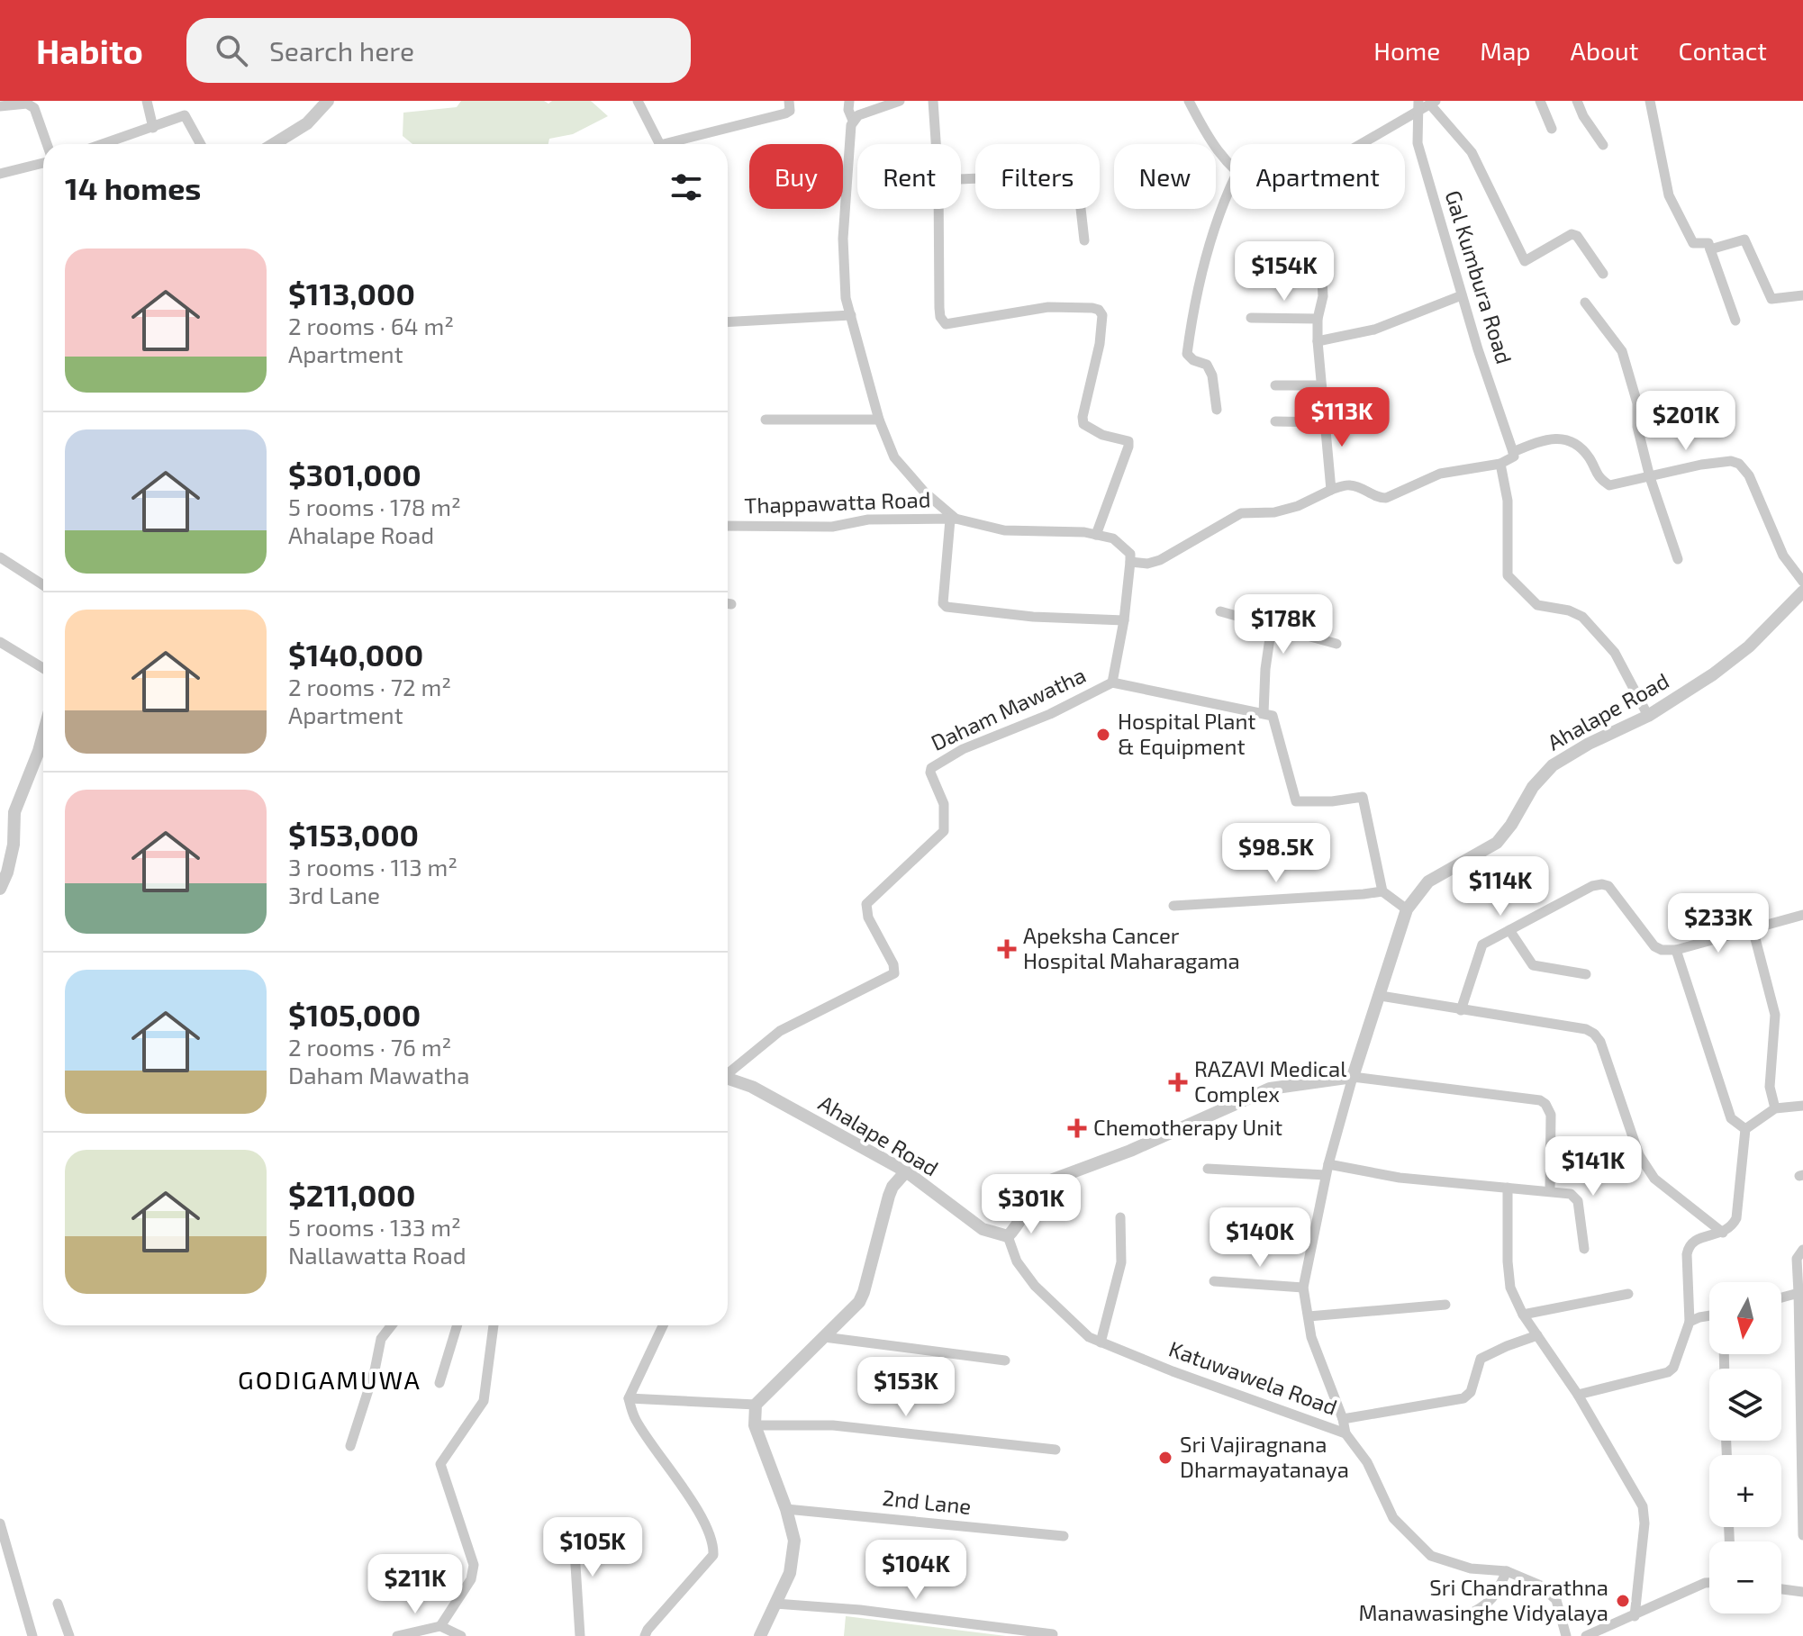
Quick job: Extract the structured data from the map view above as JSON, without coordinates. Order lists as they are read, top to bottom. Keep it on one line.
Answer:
{"streets":{"street":["Gal Kumbura Road","Thappawatta Road","Daham Mawatha","Ahalape Road","Katuwawela Road","2nd Lane"]},"crossings":[["Ahalape Road","Katuwawela Road"]],"districts":["GODIGAMUWA"],"places":{"other":["Hospital Plant & Equipment","Sri Vajiragnana Dharmayatanaya","Sri Chandrarathna Manawasinghe Vidyalaya"],"health":["Apeksha Cancer Hospital Maharagama","RAZAVI Medical Complex","Chemotherapy Unit"]},"north":"bottom","page":{"header":"Habito","search":"Search here","nav":["Home","Map","About","Contact"],"chip":["Buy","Rent","Filters","New","Apartment"],"heading":"14 homes","list":[{"name":"$113,000","note":"2 rooms · 64 m² · Apartment"},{"name":"$301,000","note":"5 rooms · 178 m² · Ahalape Road"},{"name":"$140,000","note":"2 rooms · 72 m² · Apartment"},{"name":"$153,000","note":"3 rooms · 113 m² · 3rd Lane"},{"name":"$105,000","note":"2 rooms · 76 m² · Daham Mawatha"},{"name":"$211,000","note":"5 rooms · 133 m² · Nallawatta Road"}],"price":["$154K","$113K","$201K","$178K","$98.5K","$114K","$233K","$141K","$301K","$140K","$153K","$105K","$104K","$211K"],"map_buttons":["+","−"]}}
